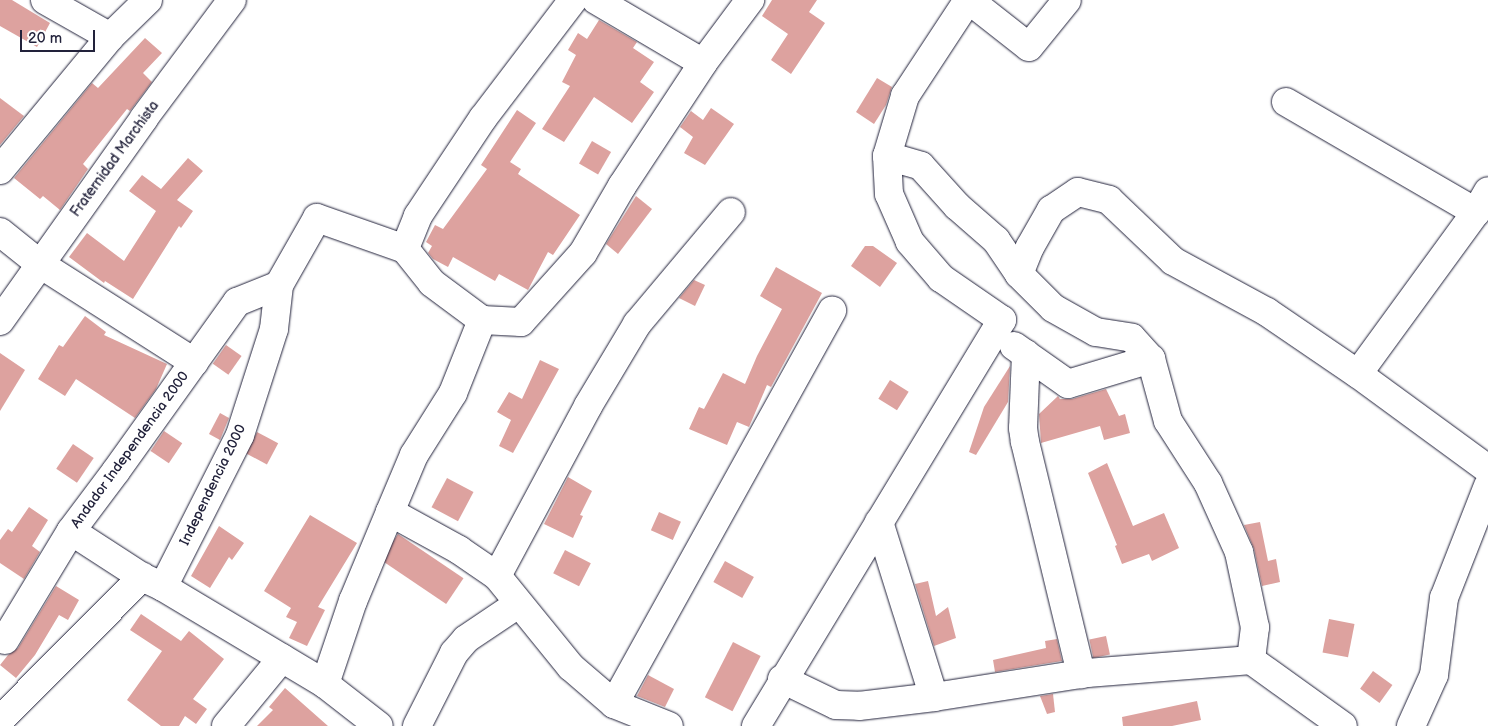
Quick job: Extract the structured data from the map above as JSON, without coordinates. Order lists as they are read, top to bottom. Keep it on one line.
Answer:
{"streets":{"street":["Fraternidad Marchista","Andador Independencia 2000","Independencia 2000"]},"crossings":[["Andador Independencia 2000","Independencia 2000"]],"scale_bar":"20 m"}
